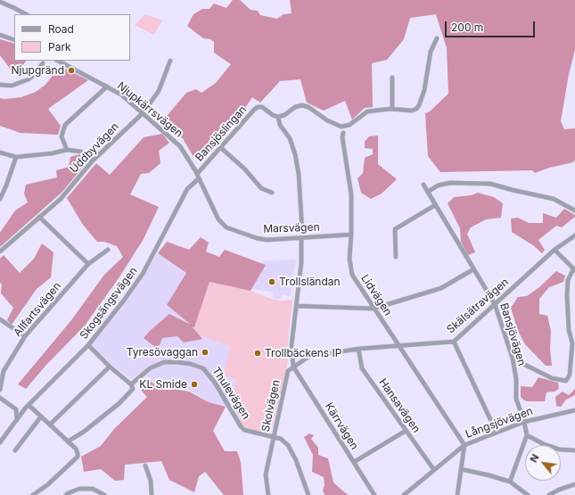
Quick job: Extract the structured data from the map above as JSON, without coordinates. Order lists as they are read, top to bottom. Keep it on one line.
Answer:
{"streets":{"street":["Njupkärrsvägen","Bansjöslingan","Uddbyvägen","Marsvägen","Lidvägen","Skogsängsvägen","Skälsätravägen","Allfartsvägen","Bansjövägen","Thulevägen","Skolvägen","Hansavägen","Långsjövägen","Kärrvägen"]},"crossings":[["Njupkärrsvägen","Bansjöslingan"],["Njupkärrsvägen","Uddbyvägen"],["Njupkärrsvägen","Marsvägen"],["Njupkärrsvägen","Skogsängsvägen"],["Bansjöslingan","Marsvägen"],["Bansjöslingan","Skogsängsvägen"],["Marsvägen","Lidvägen"],["Marsvägen","Skogsängsvägen"],["Lidvägen","Skälsätravägen"],["Lidvägen","Långsjövägen"],["Skälsätravägen","Bansjövägen"],["Skälsätravägen","Skolvägen"],["Skälsätravägen","Hansavägen"],["Skälsätravägen","Kärrvägen"],["Bansjövägen","Långsjövägen"],["Thulevägen","Skolvägen"],["Skolvägen","Kärrvägen"],["Hansavägen","Långsjövägen"]],"places":["Njupgränd","Trollsländan","Tyresövaggan","Trollbäckens IP","KL Smide"],"legend":["Road","Park"],"scale_bar":"200 m","north":"top left"}
